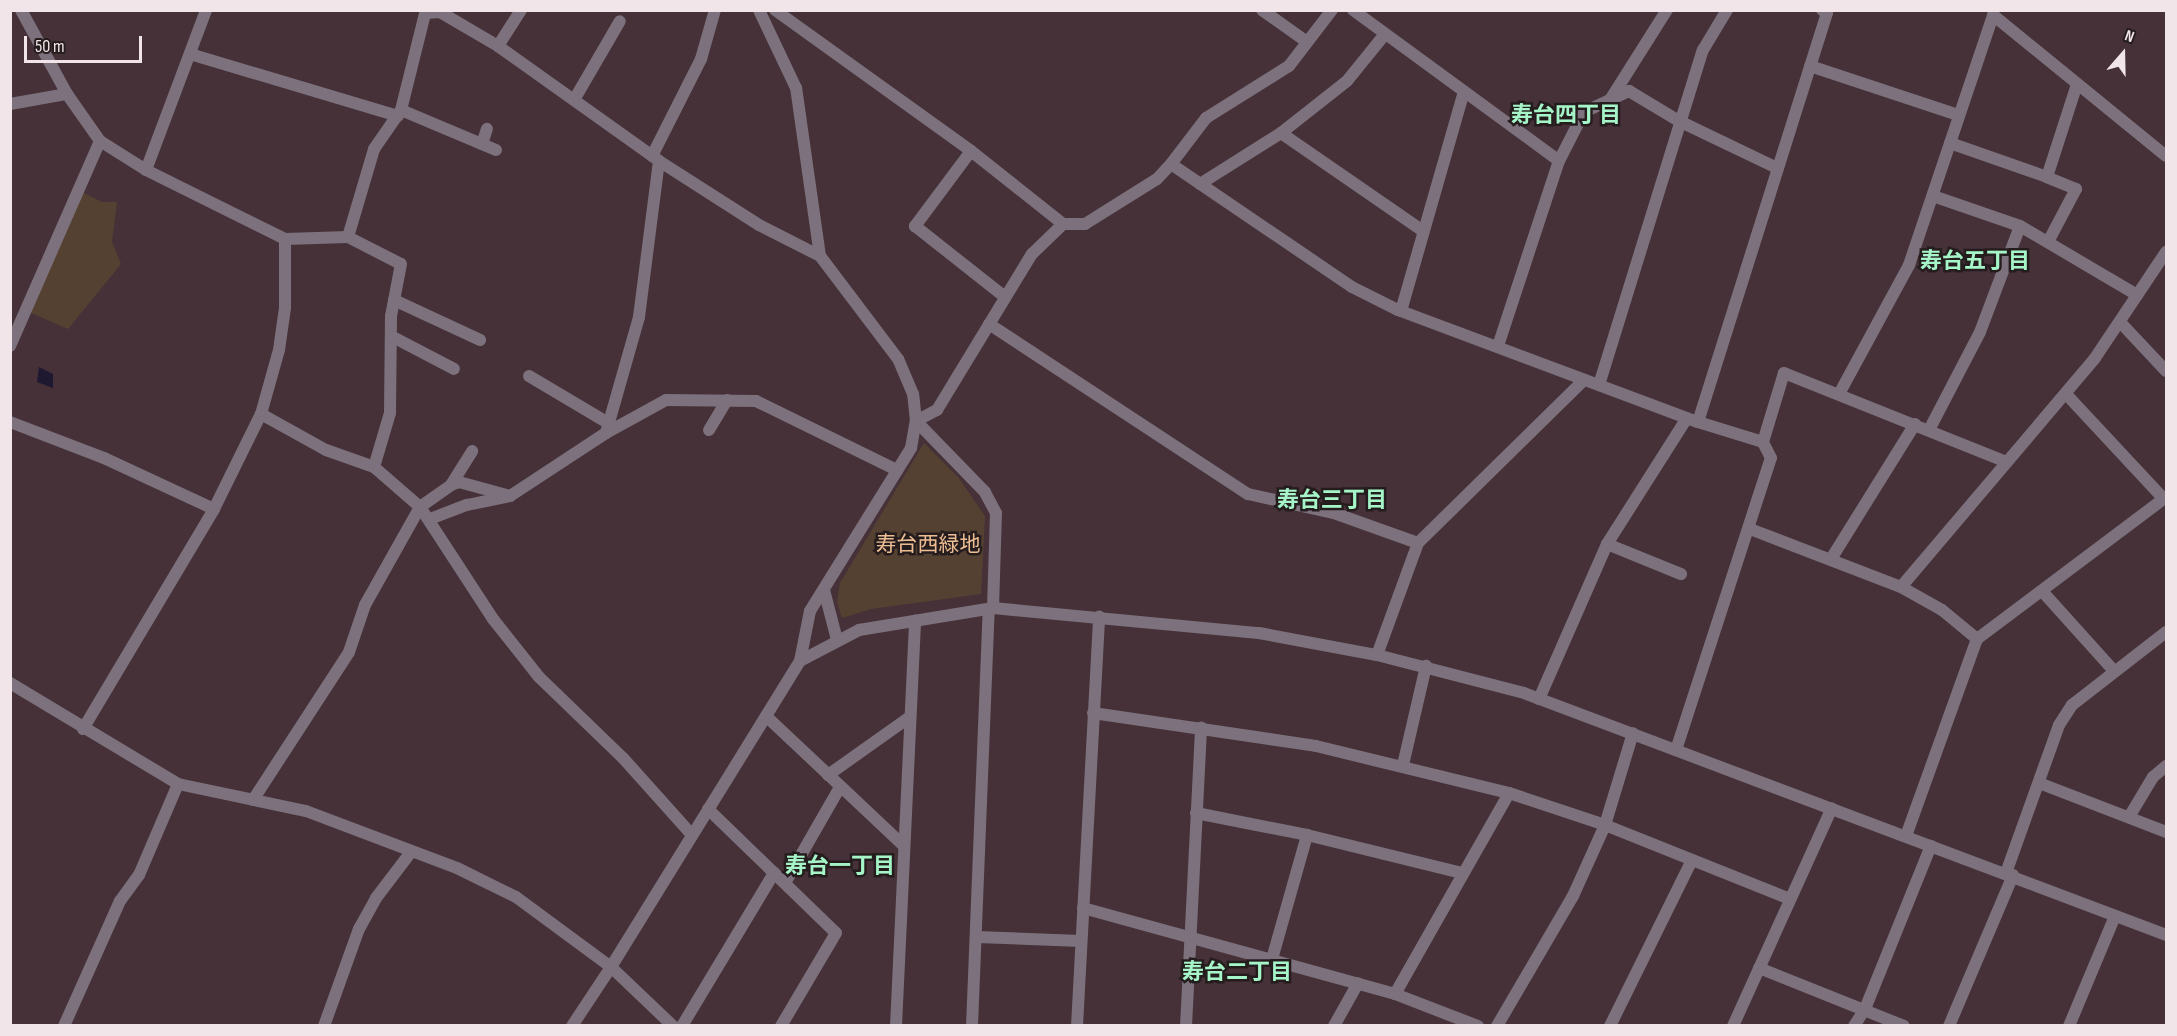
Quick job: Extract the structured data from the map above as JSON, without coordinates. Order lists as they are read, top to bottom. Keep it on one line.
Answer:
{"districts":["寿台四丁目","寿台五丁目","寿台三丁目","寿台一丁目","寿台二丁目"],"parks":["寿台西緑地"],"scale_bar":"50 m","north":"top"}
